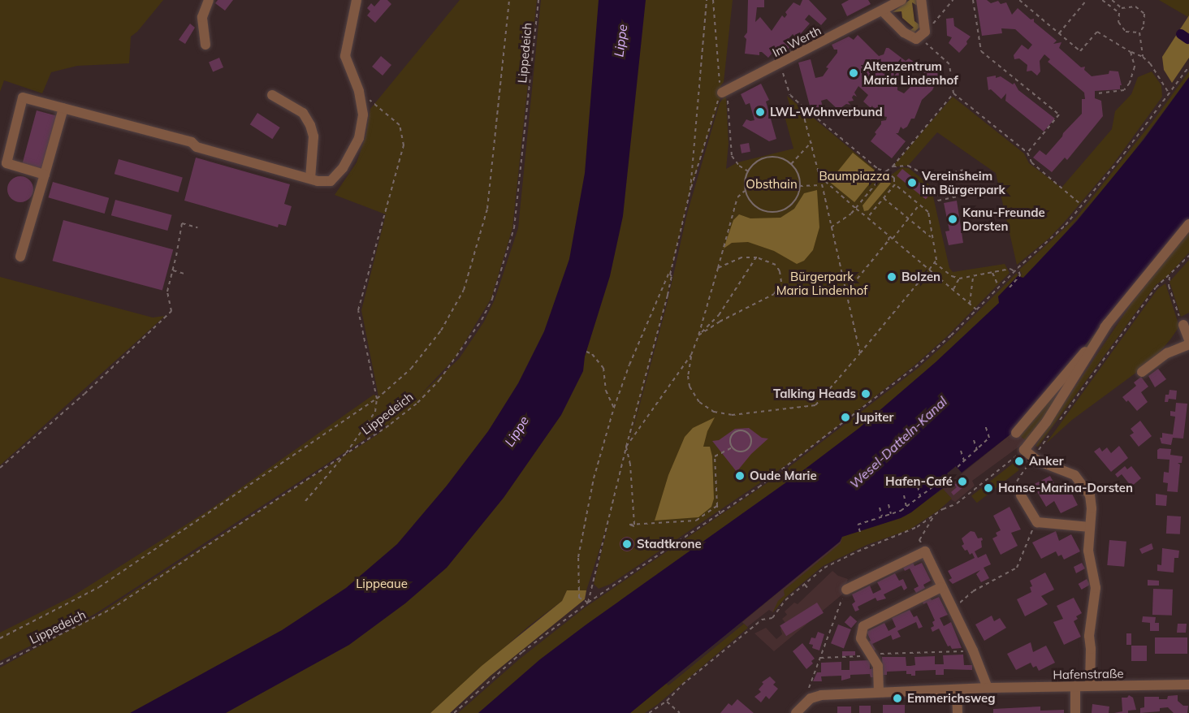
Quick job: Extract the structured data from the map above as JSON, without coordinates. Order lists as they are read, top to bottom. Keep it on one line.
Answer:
{"streets":{"street":["Im Werth","Hafenstraße"],"path":["Lippedeich"]},"water":["Lippe","Wesel-Datteln-Kanal"],"parks":["Baumpiazza","Obsthain","Bürgerpark Maria Lindenhof","Lippeaue"],"places":["Altenzentrum Maria Lindenhof","LWL-Wohnverbund","Vereinsheim im Bürgerpark","Kanu-Freunde Dorsten","Bolzen","Talking Heads","Jupiter","Anker","Oude Marie","Hafen-Café","Hanse-Marina-Dorsten","Stadtkrone","Emmerichsweg"]}
